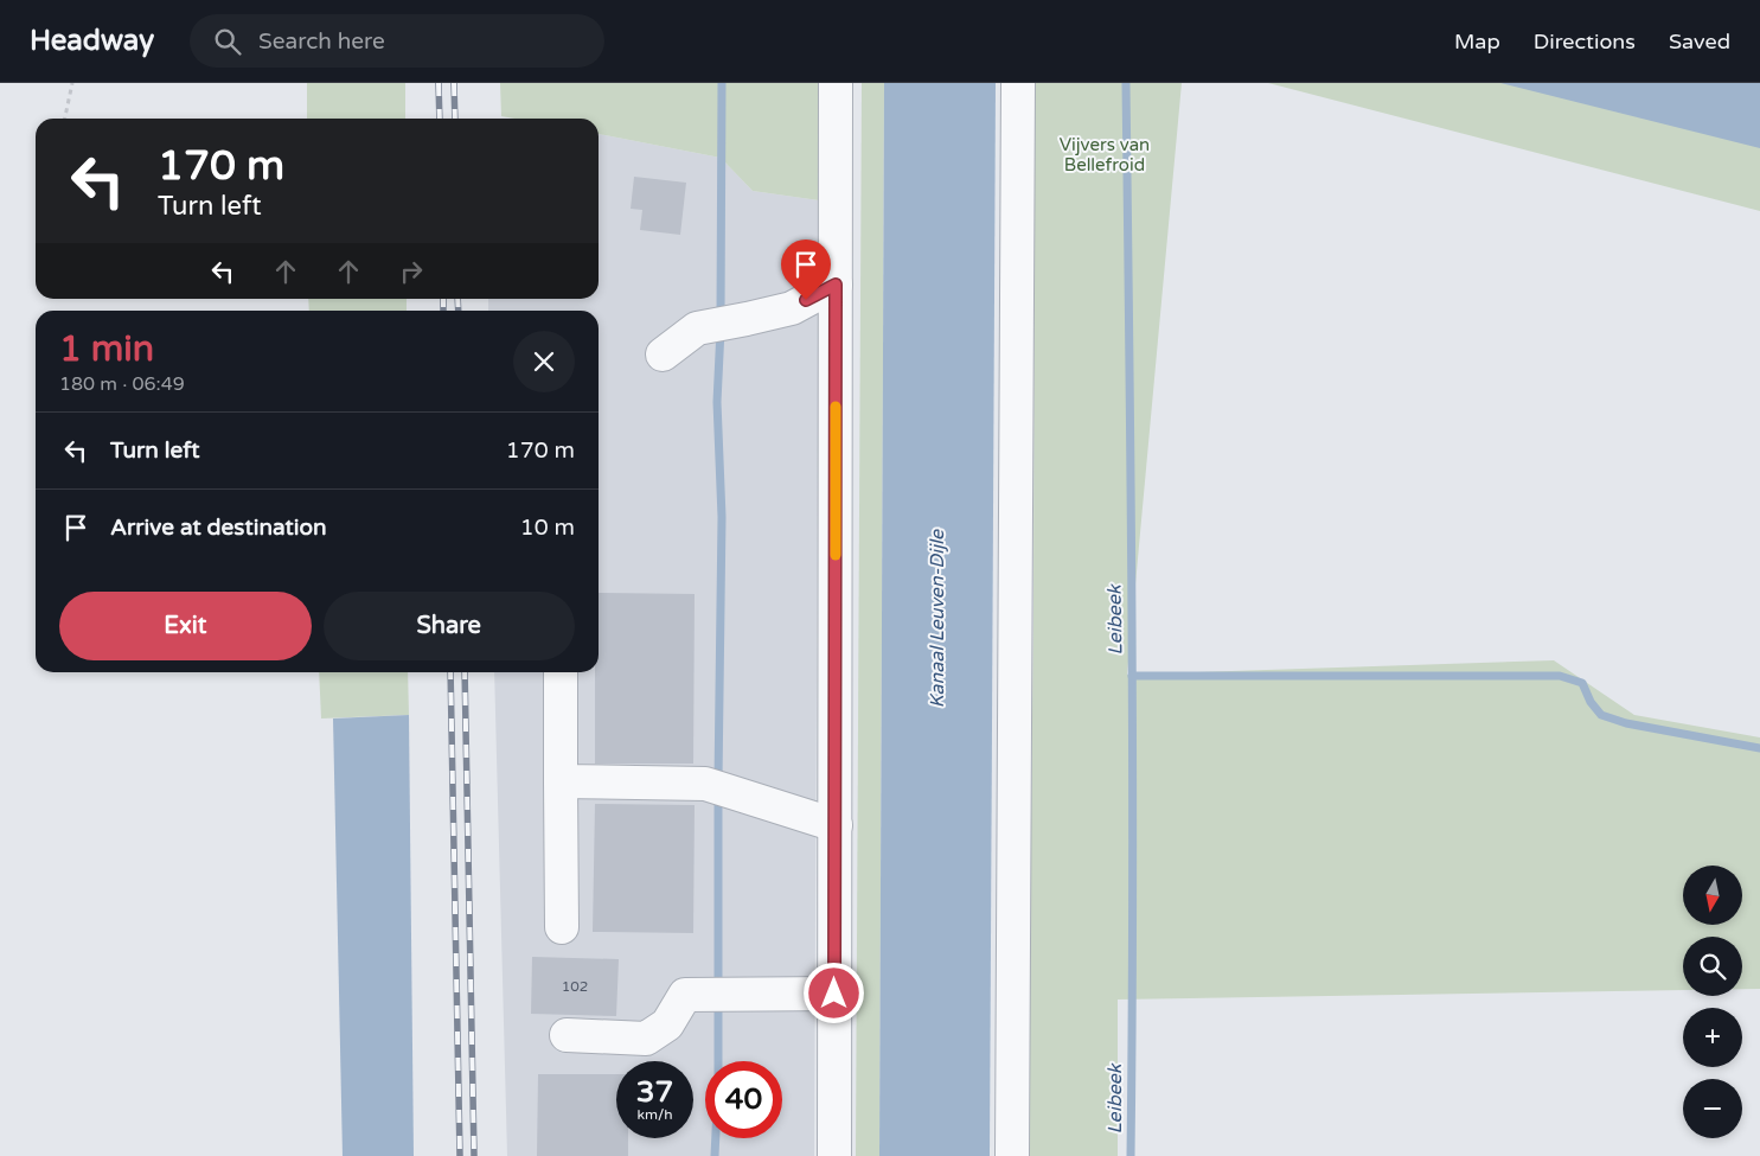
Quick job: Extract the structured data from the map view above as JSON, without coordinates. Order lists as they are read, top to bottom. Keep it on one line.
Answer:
{"water":["Kanaal Leuven-Dijle","Leibeek"],"parks":["Vijvers van Bellefroid"],"house_numbers":["102"],"north":"bottom","page":{"header":"Headway","search":"Search here","nav":["Map","Directions","Saved"],"turn":["170 m","Turn left"],"heading":["1 min","180 m · 06:49"],"list":[{"name":"Turn left","value":"170 m"},{"name":"Arrive at destination","value":"10 m"}],"buttons":["Exit","Share"],"map_buttons":["+","−"],"speed":"37 km/h","limit":"40"}}
